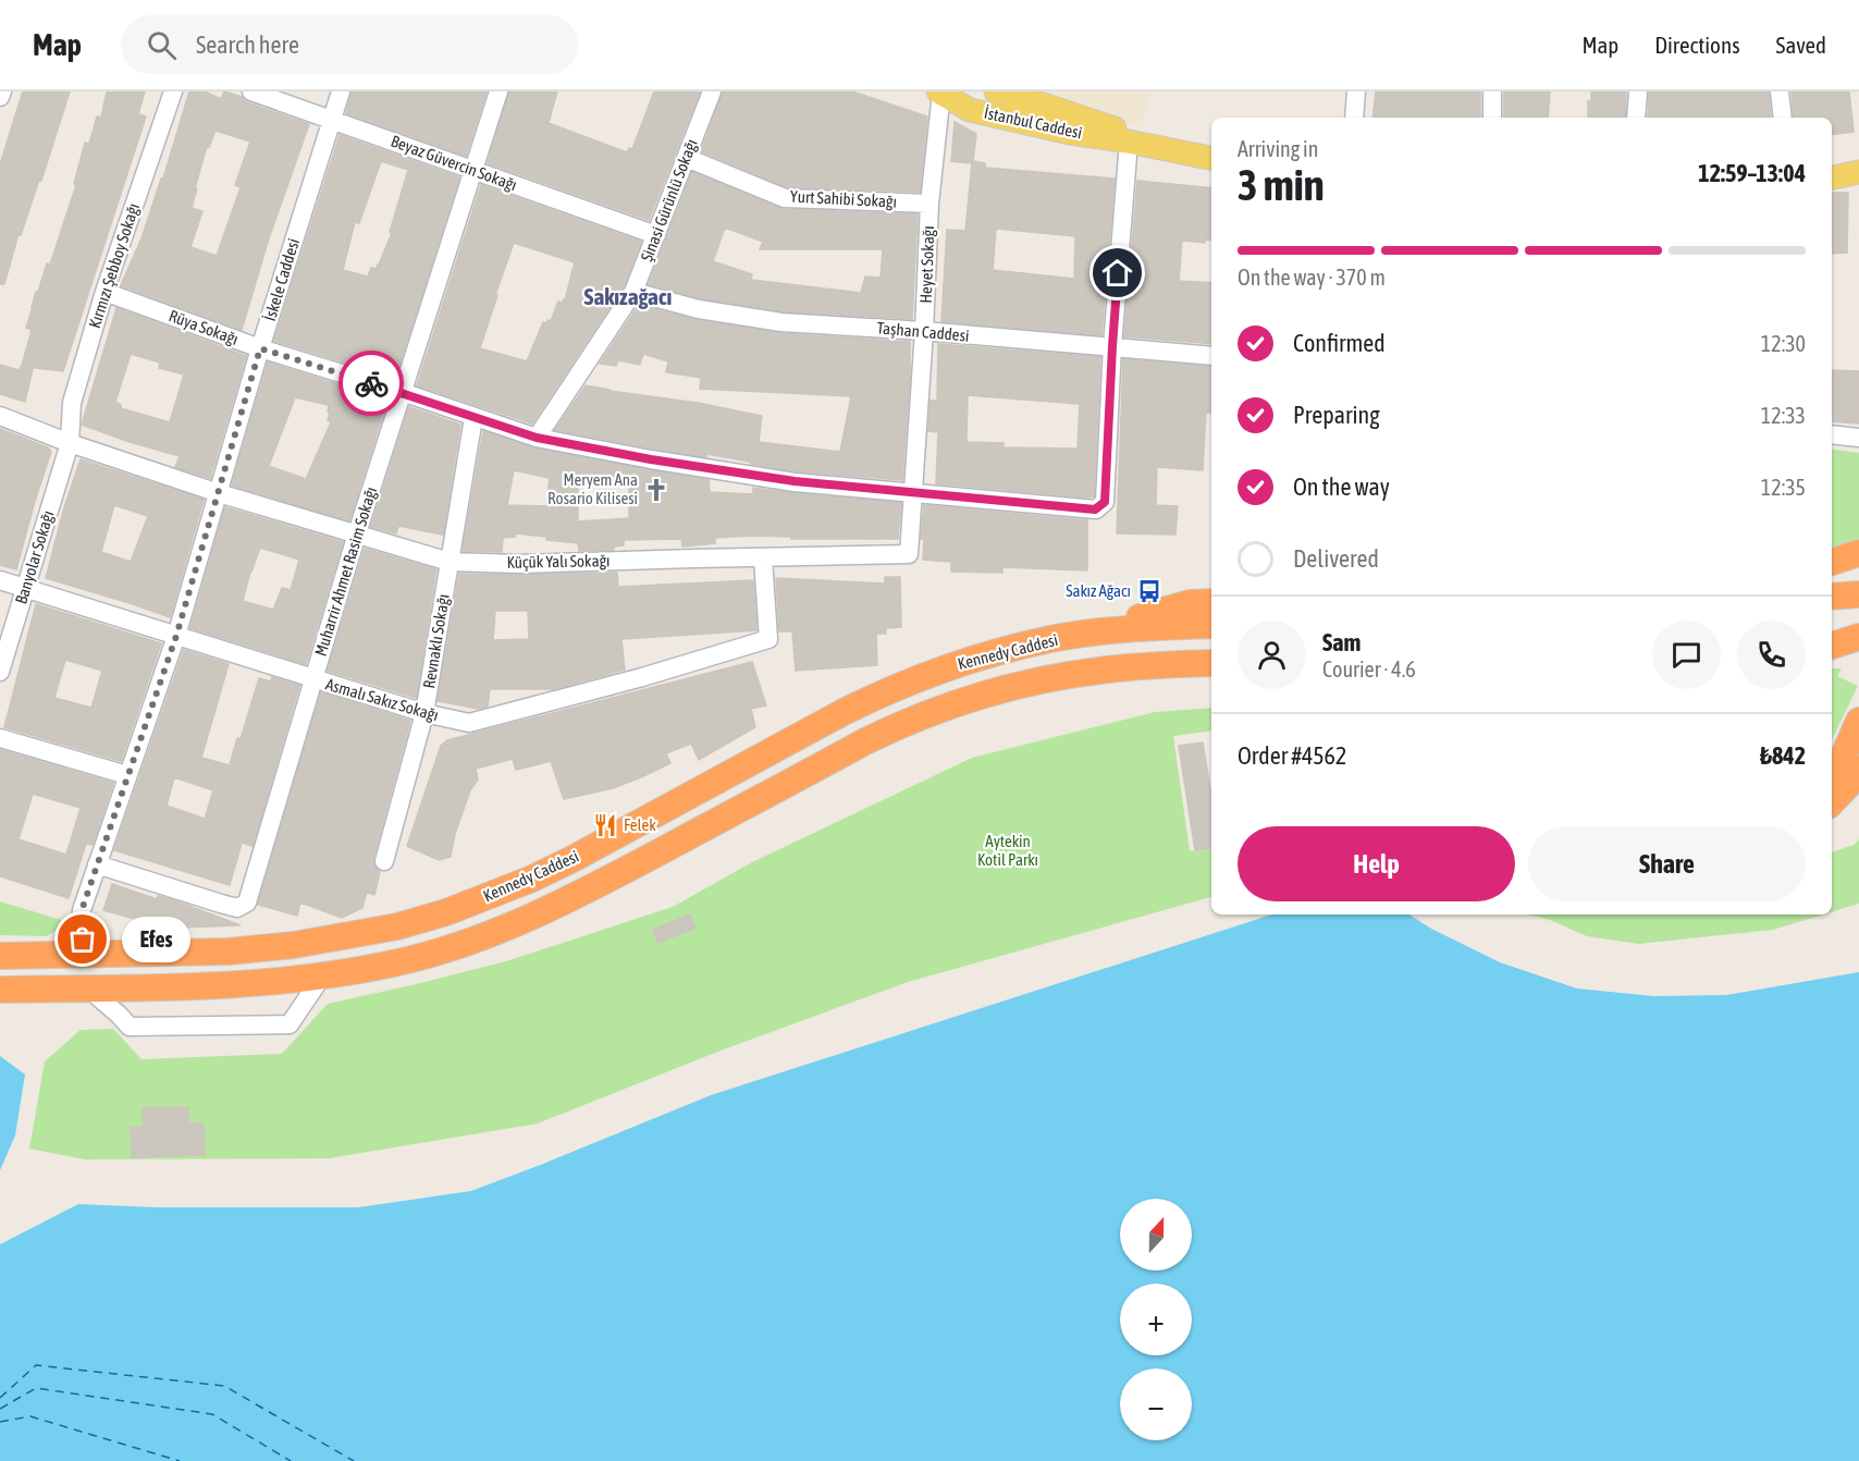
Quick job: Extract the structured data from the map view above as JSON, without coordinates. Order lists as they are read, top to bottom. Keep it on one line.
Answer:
{"streets":{"highway":["Kennedy Caddesi"],"main road":["İstanbul Caddesi"],"street":["Beyaz Güvercin Sokağı","Yurt Sahibi Sokağı","Şinasi Gürünlü Sokağı","Heyet Sokağı","Kırmızı Şebboy Sokağı","İskele Caddesi","Rüya Sokağı","Taşhan Caddesi","Banyolar Sokağı","Küçük Yalı Sokağı","Muharrir Ahmet Rasim Sokağı","Revnaklı Sokağı","Asmalı Sakız Sokağı"]},"crossings":[["İstanbul Caddesi","Heyet Sokağı"],["Beyaz Güvercin Sokağı","Şinasi Gürünlü Sokağı"],["Beyaz Güvercin Sokağı","İskele Caddesi"],["Beyaz Güvercin Sokağı","Muharrir Ahmet Rasim Sokağı"],["Yurt Sahibi Sokağı","Şinasi Gürünlü Sokağı"],["Yurt Sahibi Sokağı","Heyet Sokağı"],["Şinasi Gürünlü Sokağı","Rüya Sokağı"],["Şinasi Gürünlü Sokağı","Taşhan Caddesi"],["Heyet Sokağı","Rüya Sokağı"],["Heyet Sokağı","Taşhan Caddesi"],["Heyet Sokağı","Küçük Yalı Sokağı"],["Kırmızı Şebboy Sokağı","Rüya Sokağı"],["Kırmızı Şebboy Sokağı","Banyolar Sokağı"],["Kırmızı Şebboy Sokağı","Küçük Yalı Sokağı"],["İskele Caddesi","Rüya Sokağı"],["İskele Caddesi","Küçük Yalı Sokağı"],["İskele Caddesi","Muharrir Ahmet Rasim Sokağı"],["İskele Caddesi","Kennedy Caddesi"],["İskele Caddesi","Asmalı Sakız Sokağı"],["Rüya Sokağı","Taşhan Caddesi"],["Rüya Sokağı","Muharrir Ahmet Rasim Sokağı"],["Rüya Sokağı","Revnaklı Sokağı"],["Banyolar Sokağı","Küçük Yalı Sokağı"],["Banyolar Sokağı","Asmalı Sakız Sokağı"],["Küçük Yalı Sokağı","Muharrir Ahmet Rasim Sokağı"],["Küçük Yalı Sokağı","Revnaklı Sokağı"],["Küçük Yalı Sokağı","Asmalı Sakız Sokağı"],["Muharrir Ahmet Rasim Sokağı","Asmalı Sakız Sokağı"],["Revnaklı Sokağı","Asmalı Sakız Sokağı"]],"districts":["Sakızağacı"],"parks":["Aytekin Kotil Parkı"],"places":{"church":["Meryem Ana Rosario Kilisesi"],"bus stop":["Sakız Ağacı"],"restaurant":["Felek"],"other":["Efes"]},"north":"top","page":{"header":"Map","search":"Search here","nav":["Map","Directions","Saved"],"heading":["3 min","Arriving in","12:59–13:04"],"panel":["Sam","Courier · 4.6","Order #4562","₺842"],"bar":"On the way · 370 m","list":[["Confirmed","12:30"],["Preparing","12:33"],["On the way","12:35"],"Delivered"],"buttons":["Help","Share"],"bubble":"Efes","map_buttons":["+","−"]}}
